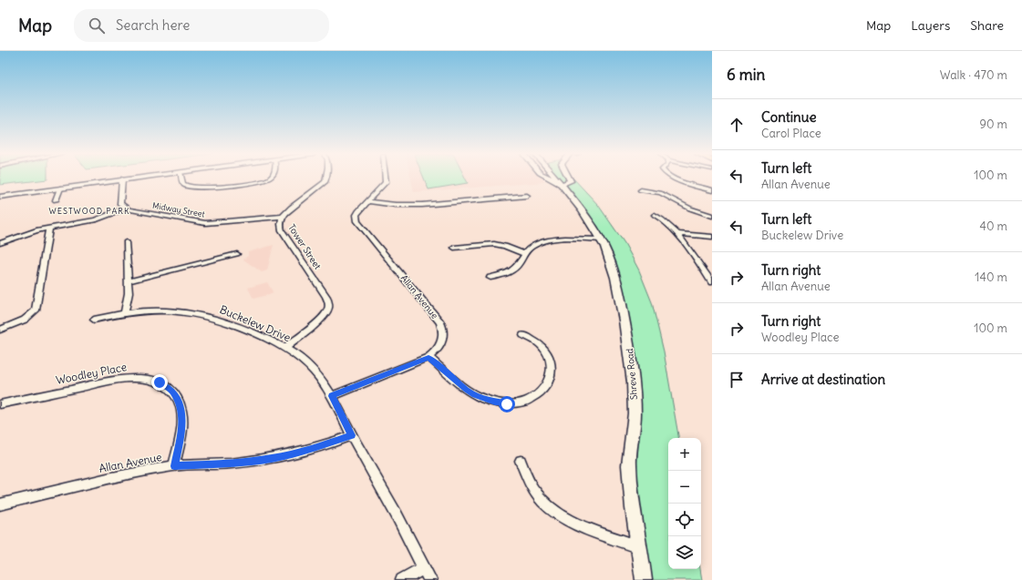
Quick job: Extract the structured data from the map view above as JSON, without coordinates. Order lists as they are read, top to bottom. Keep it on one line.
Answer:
{"streets":{"main road":["Shreve Road"],"street":["Midway Street","Tower Street","Allan Avenue","Buckelew Drive","Woodley Place"]},"crossings":[["Midway Street","Tower Street"],["Tower Street","Buckelew Drive"],["Allan Avenue","Buckelew Drive"],["Allan Avenue","Woodley Place"]],"districts":["WESTWOOD PARK"],"page":{"header":"Map","search":"Search here","nav":["Map","Layers","Share"],"heading":["6 min","Walk · 470 m"],"list":[["Continue","Carol Place","90 m"],["Turn left","Allan Avenue","100 m"],["Turn left","Buckelew Drive","40 m"],["Turn right","Allan Avenue","140 m"],["Turn right","Woodley Place","100 m"],"Arrive at destination"],"map_buttons":["+","−"]}}
